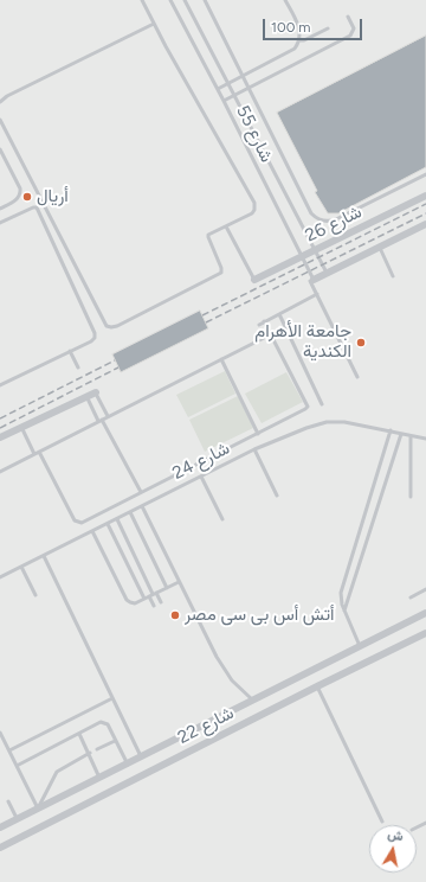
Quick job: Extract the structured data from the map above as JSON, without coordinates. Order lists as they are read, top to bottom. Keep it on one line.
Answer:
{"streets":{"street":["شارع 26","شارع 22"],"lane":["شارع 55","شارع 24"]},"crossings":[["شارع 55","شارع 26"]],"places":["أريال","جامعة الأهرام الكندية","أتش أس بى سى مصر"],"scale_bar":"100 m","north":"top"}
